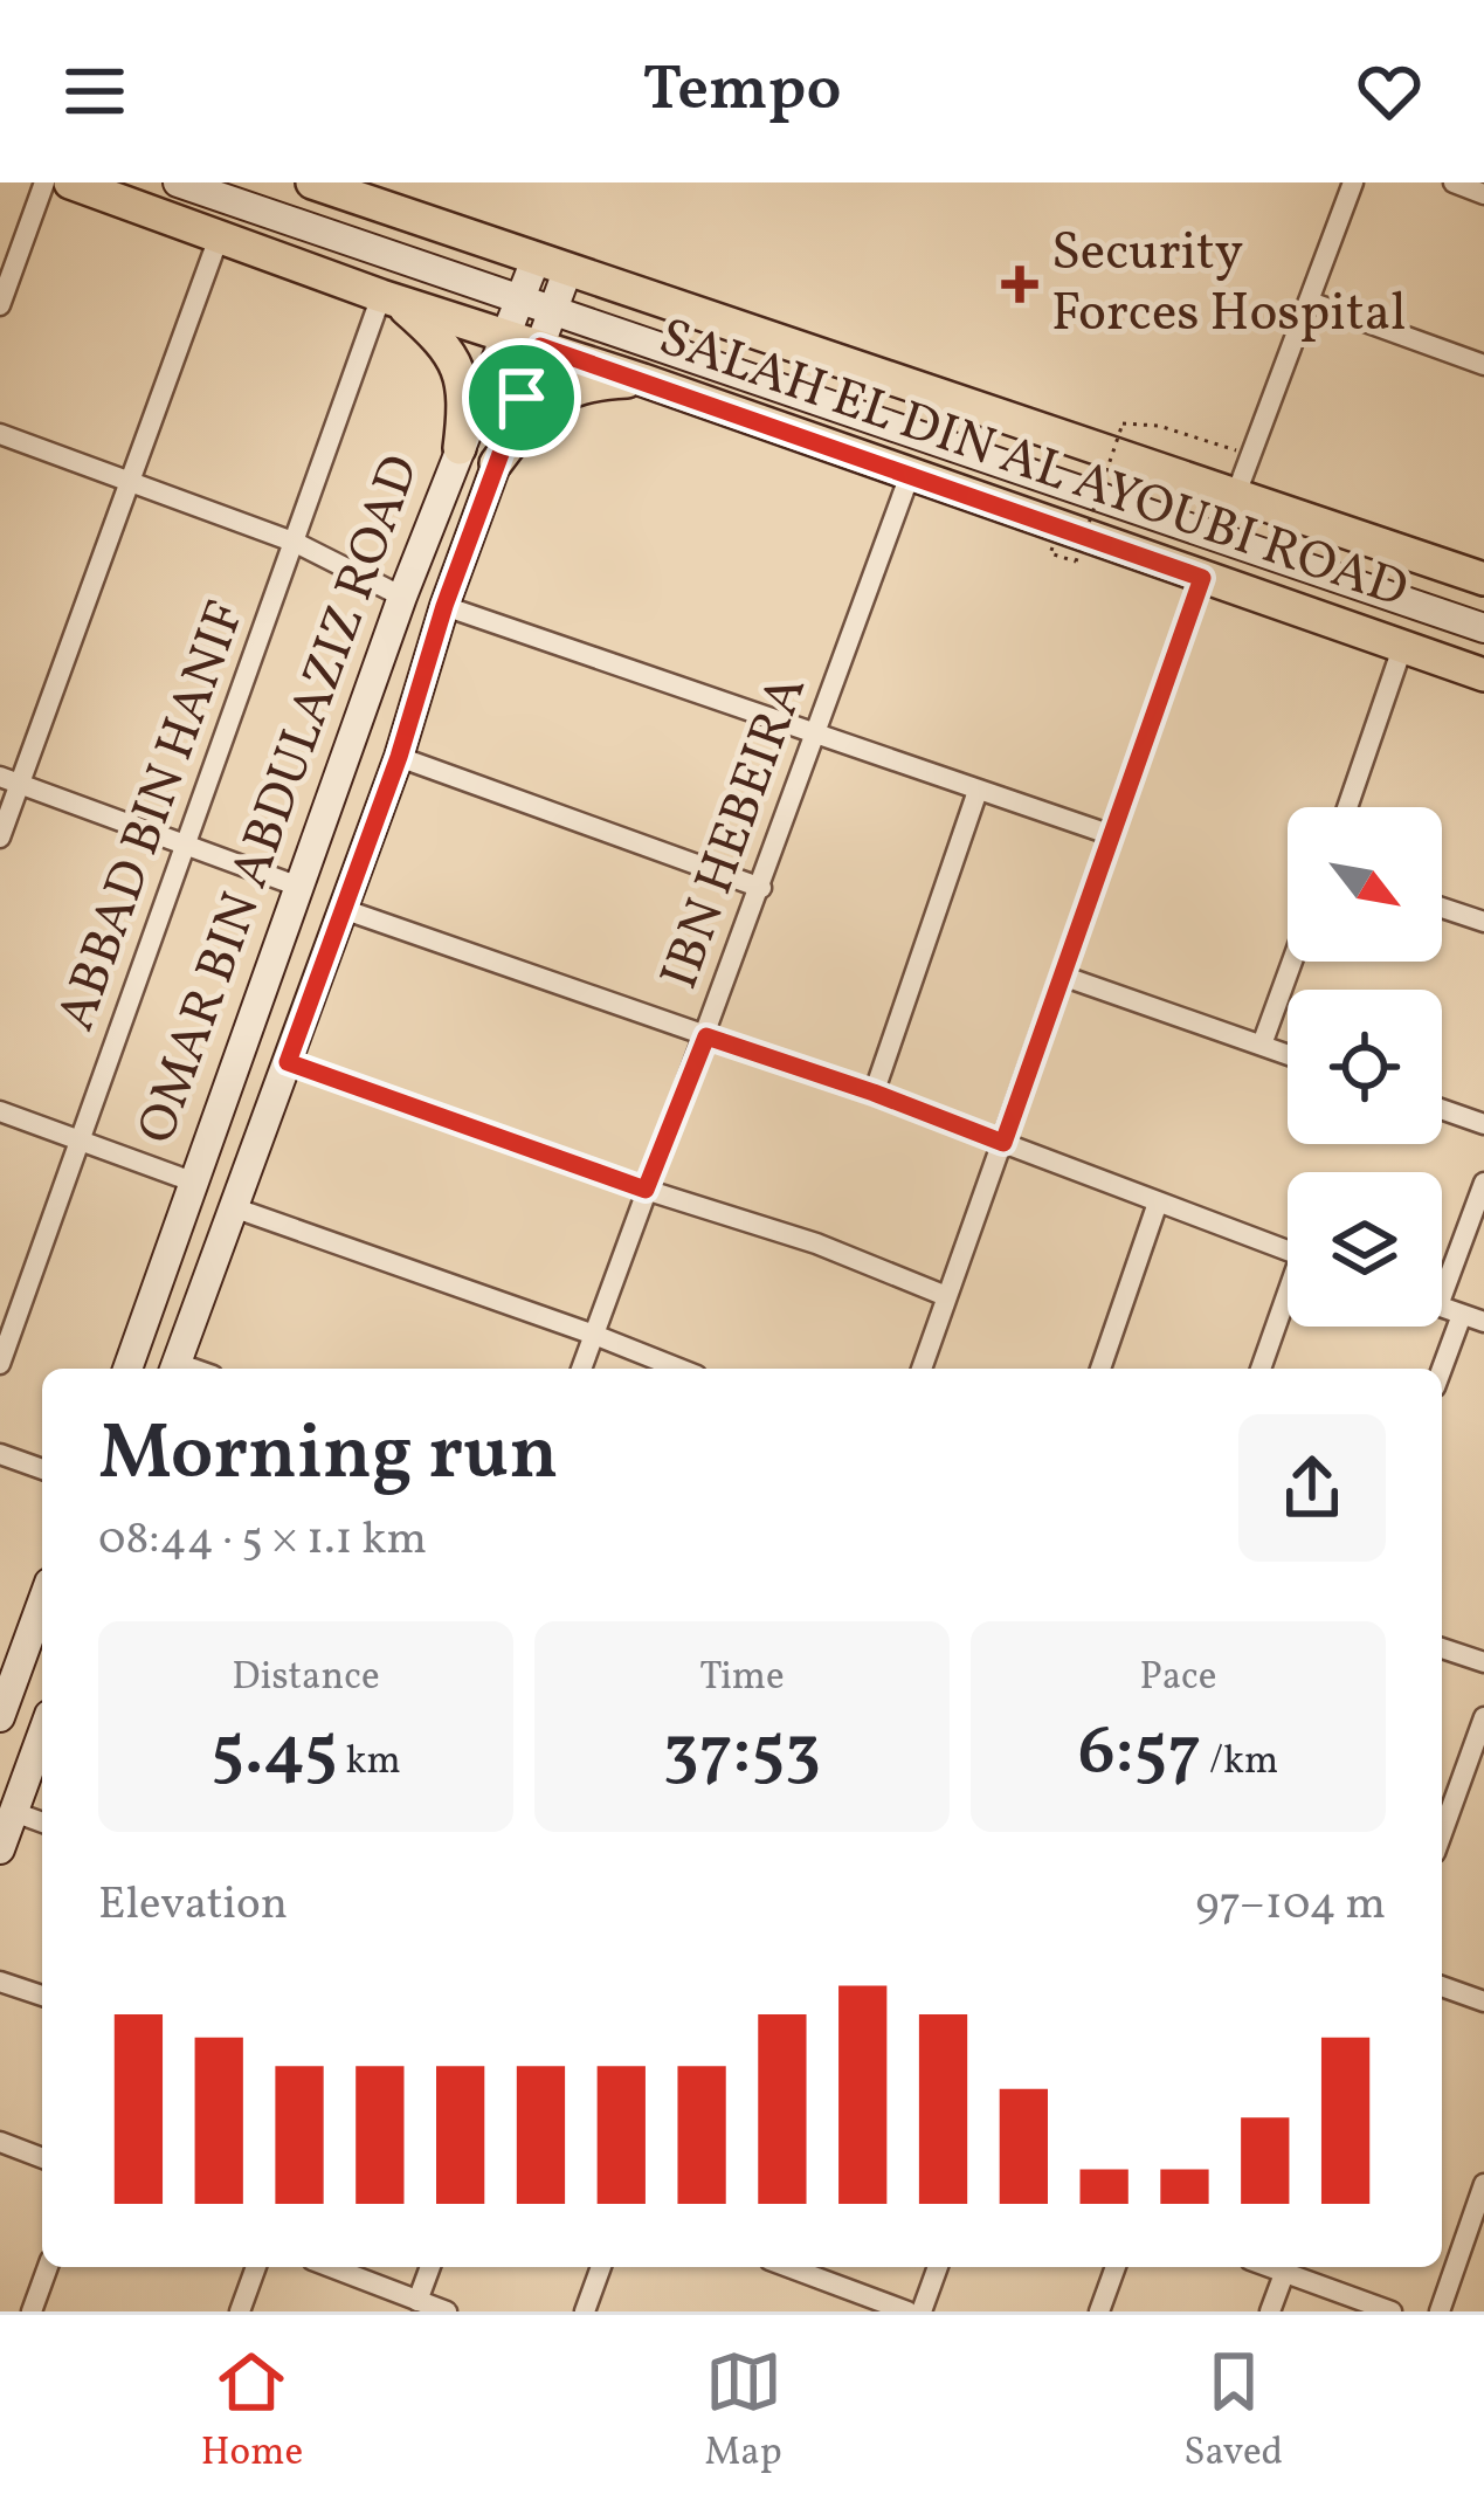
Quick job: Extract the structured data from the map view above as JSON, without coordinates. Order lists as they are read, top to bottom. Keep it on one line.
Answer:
{"streets":{"main road":["SALAH EL DIN AL AYOUBI ROAD","OMAR BIN ABDULAZIZ ROAD"],"street":["ABBAD BIN HANIF","IBN HEBEIRA"]},"crossings":[["SALAH EL DIN AL AYOUBI ROAD","OMAR BIN ABDULAZIZ ROAD"],["SALAH EL DIN AL AYOUBI ROAD","ABBAD BIN HANIF"],["SALAH EL DIN AL AYOUBI ROAD","IBN HEBEIRA"]],"places":{"health":["Security Forces Hospital"]},"north":"bottom right","page":{"header":"Tempo","heading":["Morning run","08:44 · 5 × 1.1 km"],"stats":[["Distance","5.45 km"],["Time","37:53"],["Pace","6:57 /km"]],"chart":["Elevation","97–104 m"],"tabs":["Home","Map","Saved"]}}
